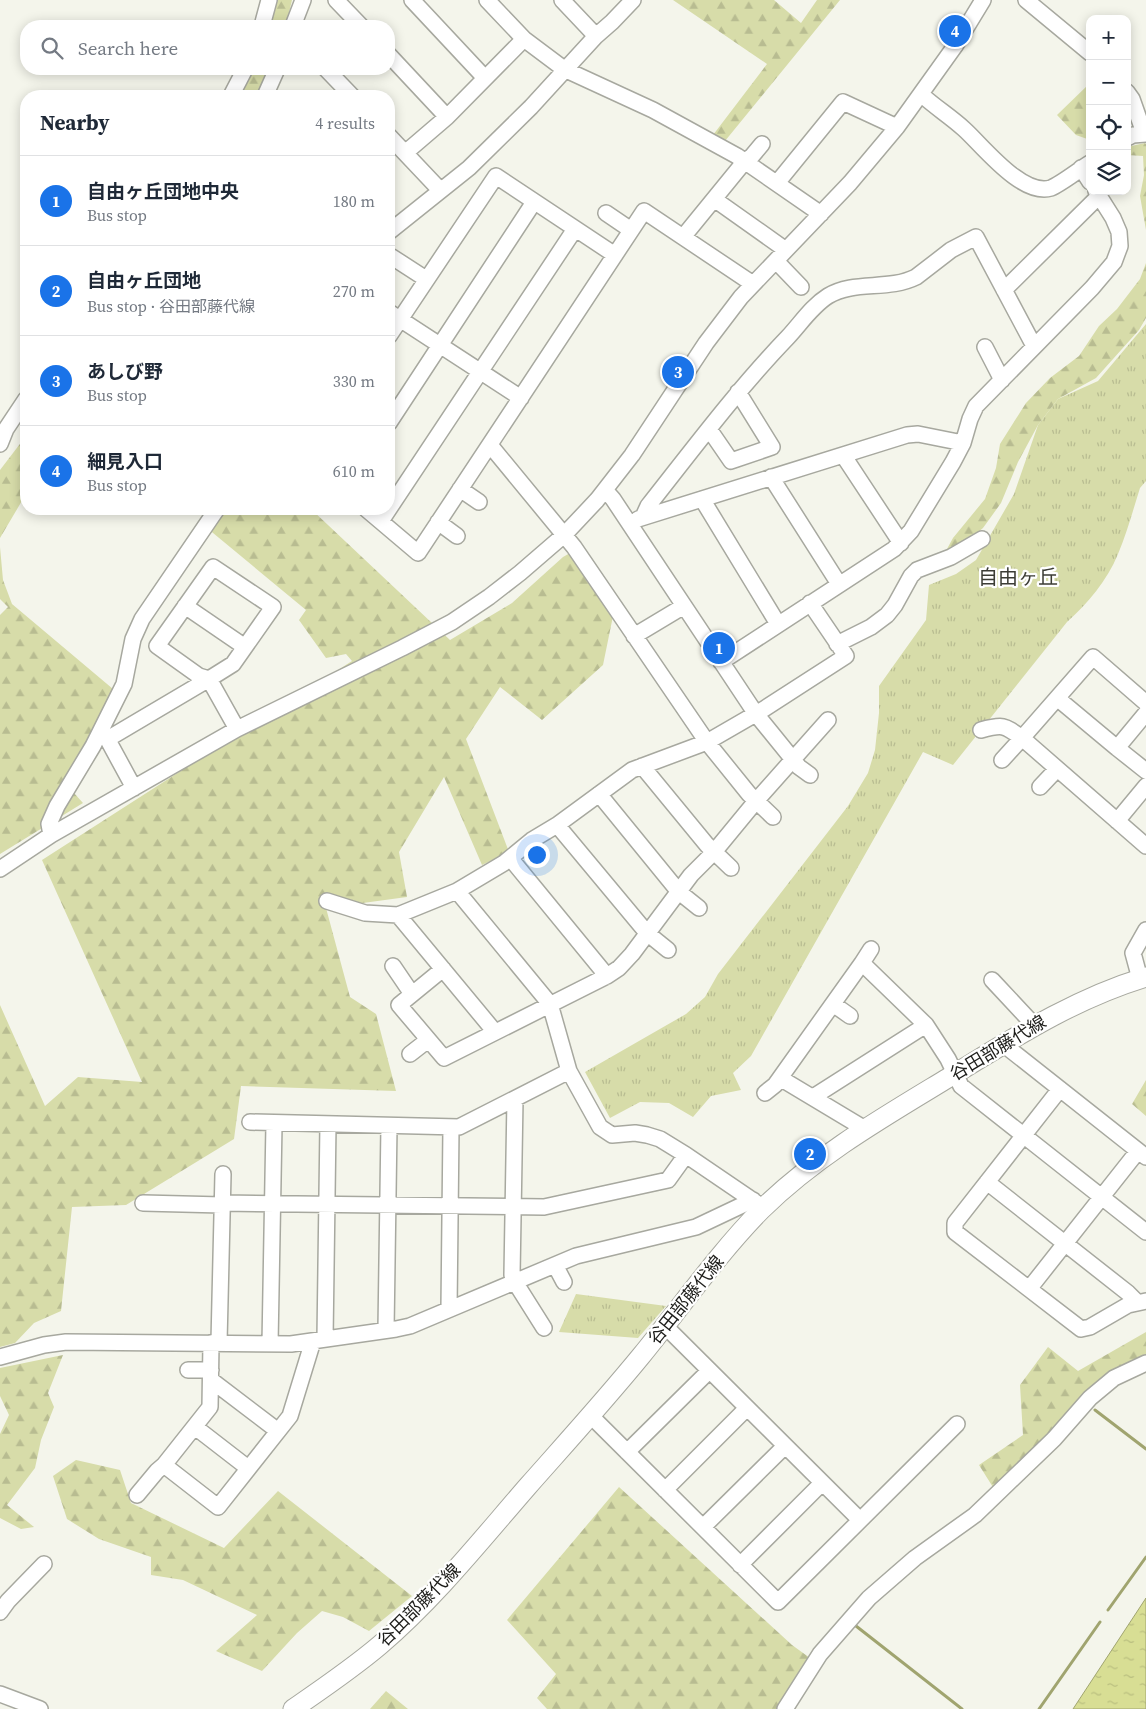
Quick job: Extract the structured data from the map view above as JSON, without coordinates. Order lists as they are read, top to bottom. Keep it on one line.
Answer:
{"streets":{"main road":["谷田部藤代線"]},"districts":["自由ヶ丘"],"page":{"pins":["4","3","1","2"],"map_buttons":["+","−"],"search":"Search here","heading":["Nearby","4 results"],"list":[{"mark":"1","name":"自由ヶ丘団地中央","note":"Bus stop","value":"180 m"},{"mark":"2","name":"自由ヶ丘団地","note":"Bus stop · 谷田部藤代線","value":"270 m"},{"mark":"3","name":"あしび野","note":"Bus stop","value":"330 m"},{"mark":"4","name":"細見入口","note":"Bus stop","value":"610 m"}]}}
